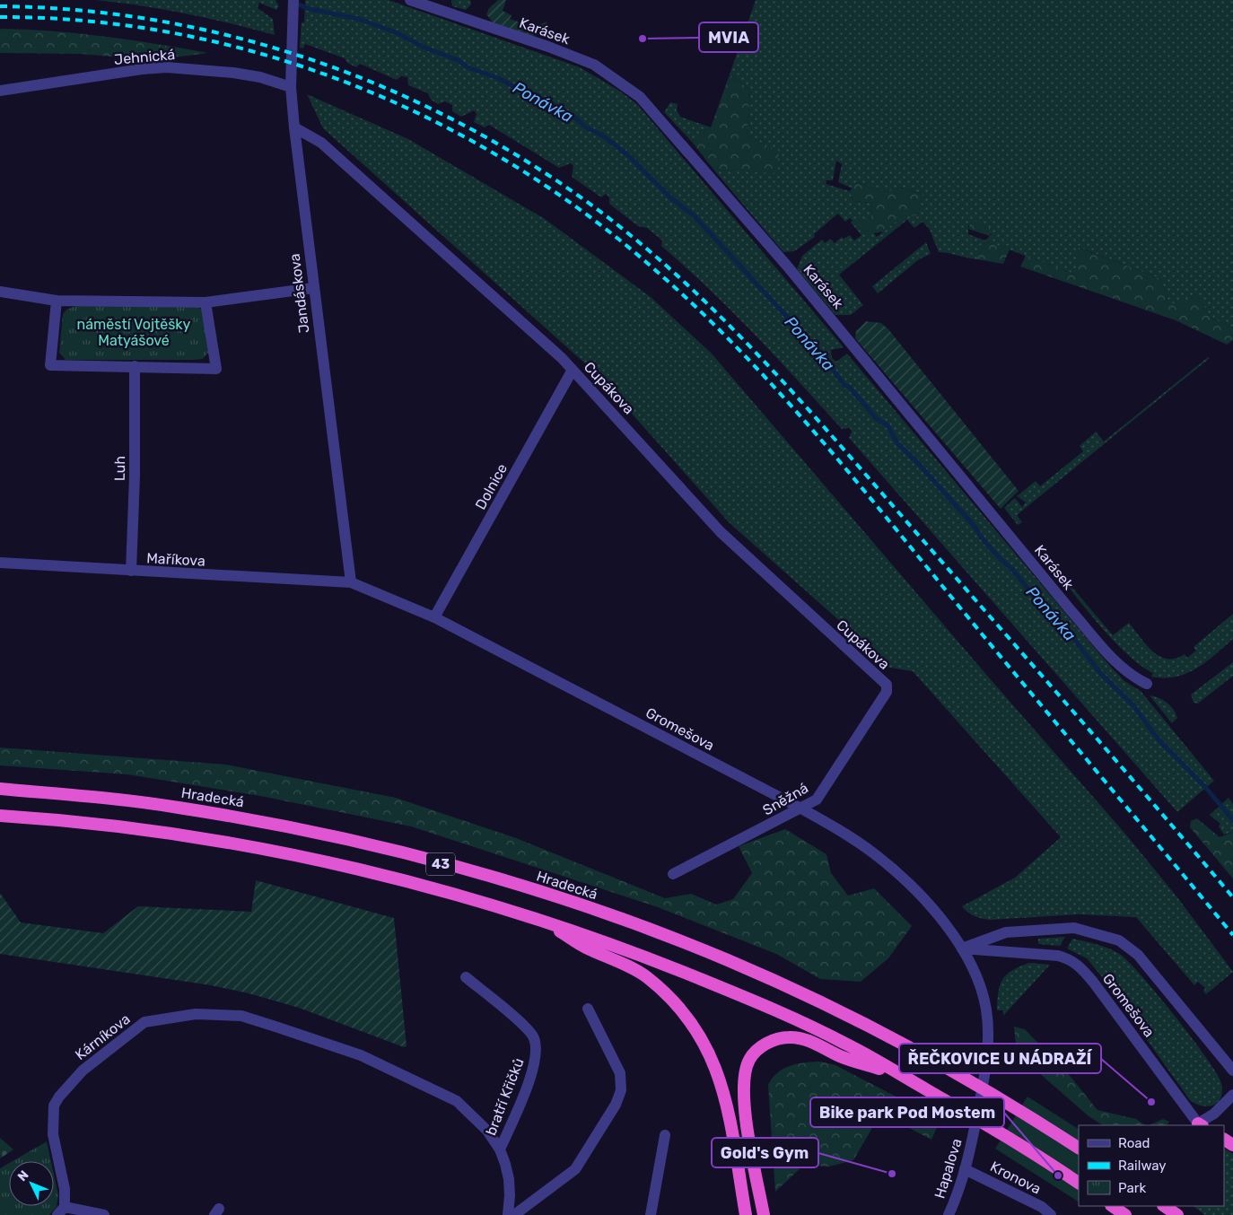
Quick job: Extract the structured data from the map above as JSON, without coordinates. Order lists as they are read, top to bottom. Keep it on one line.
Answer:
{"streets":{"highway":["Hradecká","43"],"street":["Karásek","Jehnická","Jandáskova","Cupákova","Luh","Dolnice","Maříkova","Gromešova","Sněžná","Kárníkova","bratří Křičků","Hapalova","Kronova"]},"crossings":[["Jehnická","Jandáskova"],["Jandáskova","Cupákova"],["Jandáskova","Maříkova"],["Jandáskova","Gromešova"],["Cupákova","Dolnice"],["Cupákova","Sněžná"],["Luh","Maříkova"],["Dolnice","Gromešova"],["Maříkova","Gromešova"],["Gromešova","Sněžná"],["Gromešova","Hapalova"],["Kárníkova","bratří Křičků"],["Hapalova","Kronova"]],"water":["Ponávka"],"parks":["náměstí Vojtěšky Matyášové"],"places":["MVIA","ŘEČKOVICE U NÁDRAŽÍ","Gold's Gym","Bike park Pod Mostem"],"legend":["Road","Railway","Park"],"north":"top left"}
